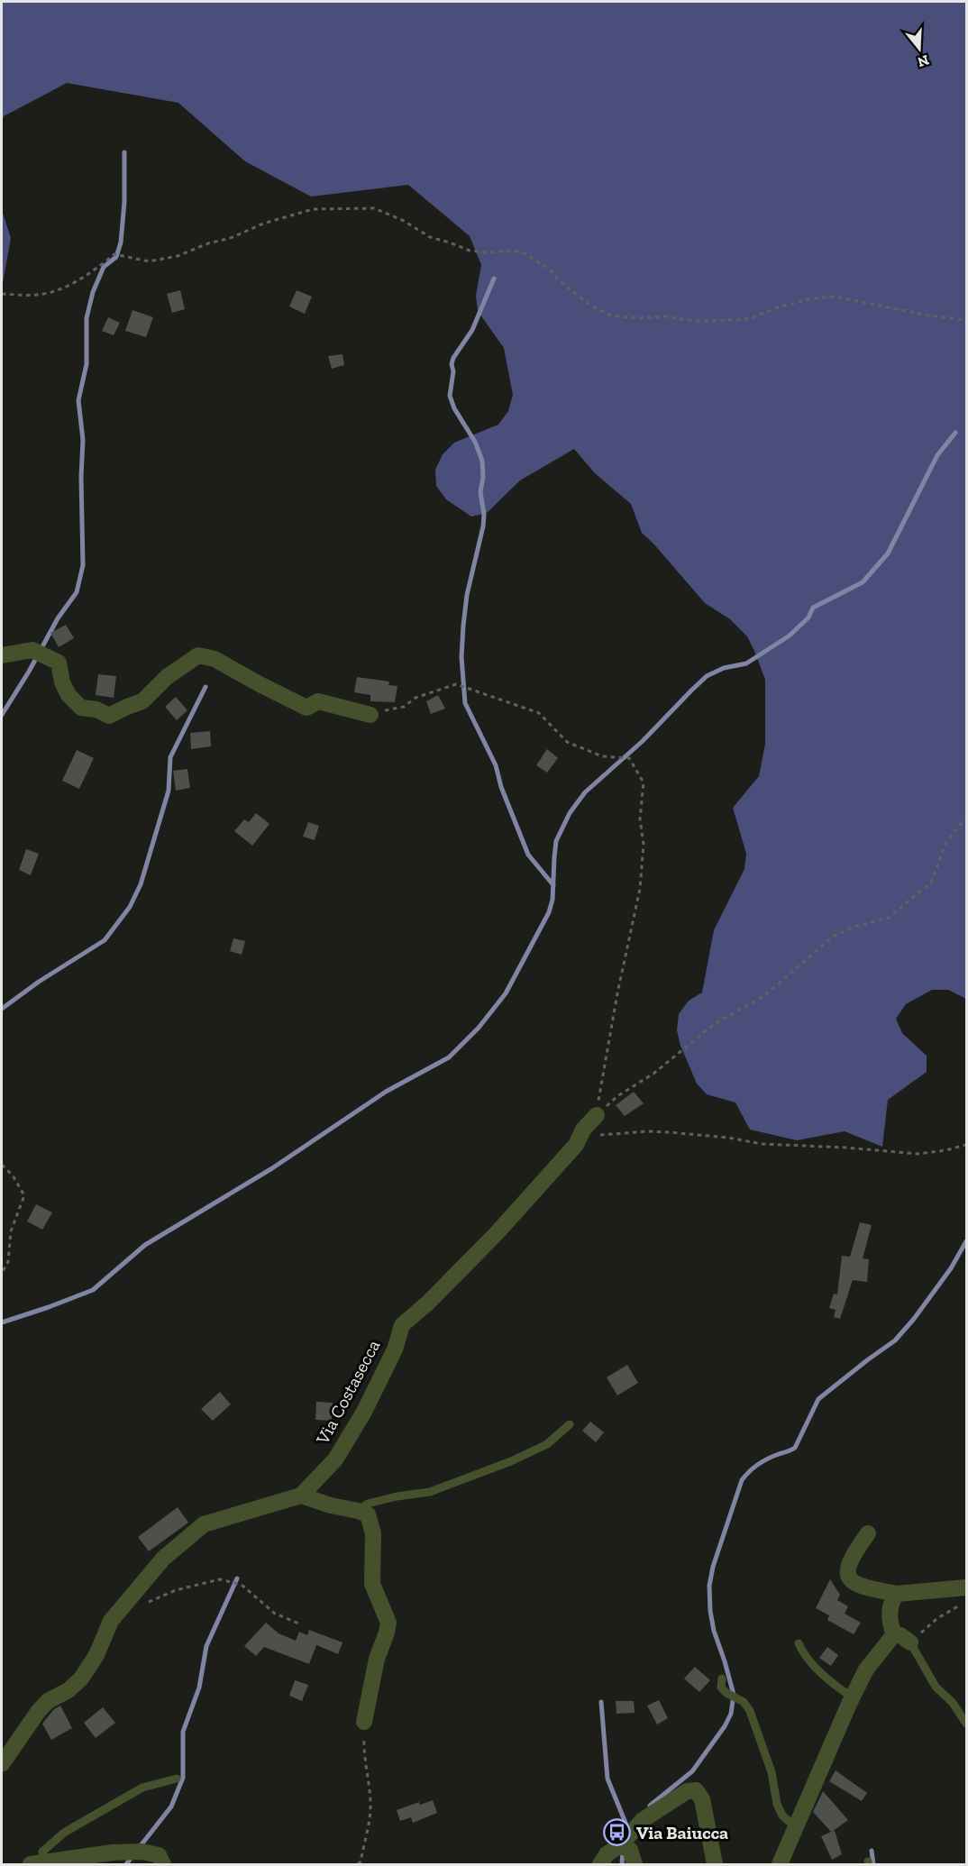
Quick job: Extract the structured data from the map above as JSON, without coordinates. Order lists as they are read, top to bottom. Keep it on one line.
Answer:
{"streets":{"street":["Via Costasecca"]},"places":{"bus stop":["Via Baiucca"]},"north":"bottom"}
